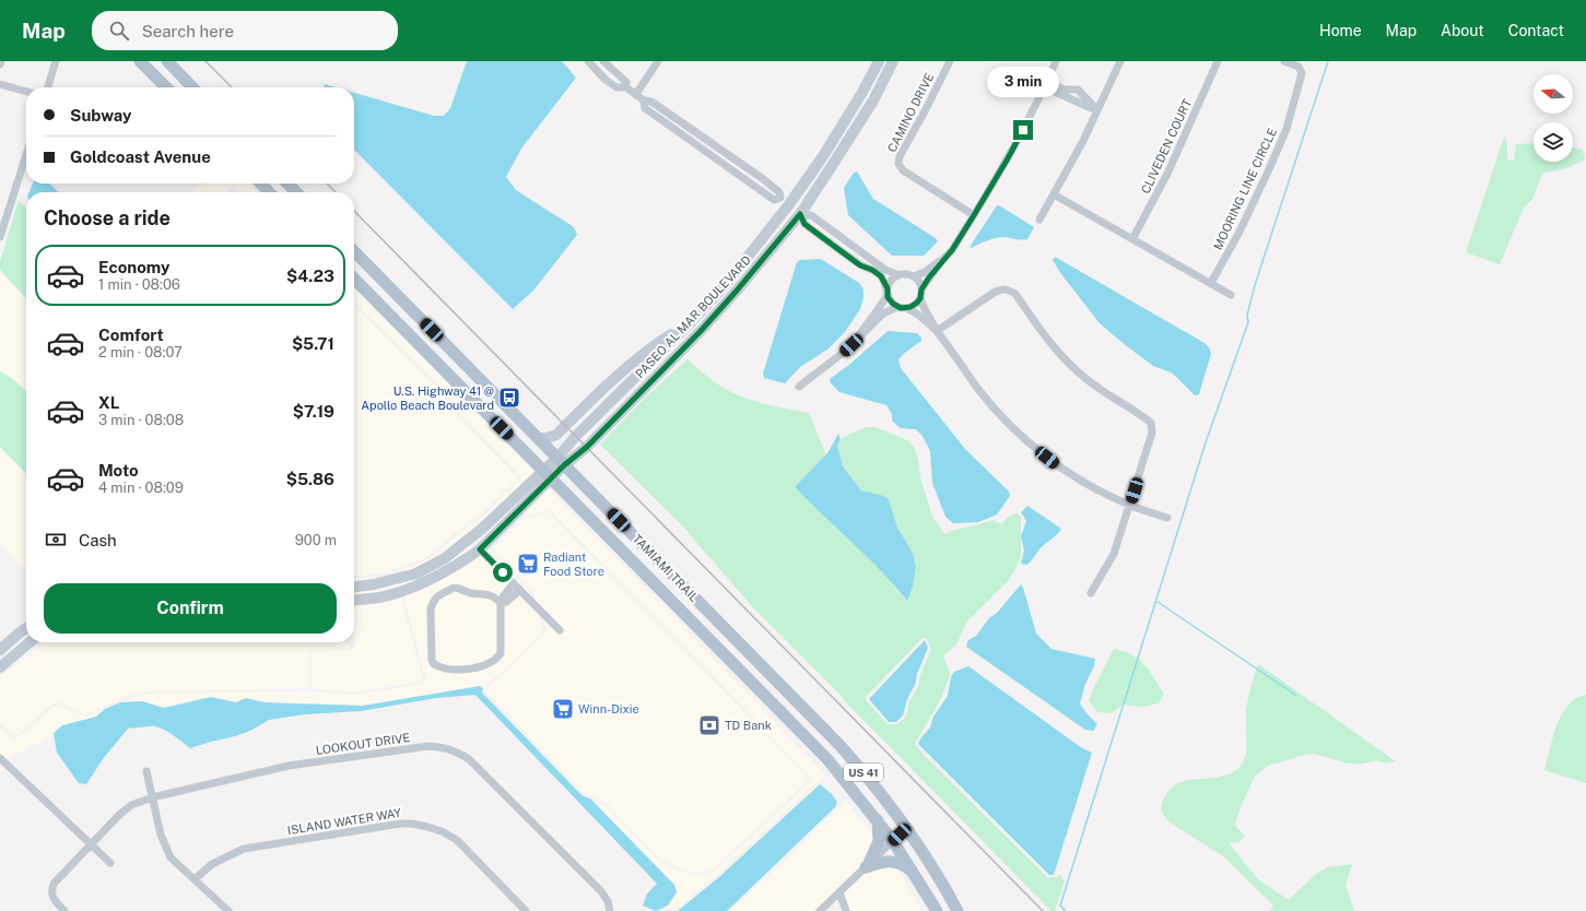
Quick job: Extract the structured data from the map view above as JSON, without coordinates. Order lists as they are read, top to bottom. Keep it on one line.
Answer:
{"streets":{"main road":["PASEO AL MAR BOULEVARD","TAMIAMI TRAIL","US 41"],"street":["CAMINO DRIVE","CLIVEDEN COURT","MOORING LINE CIRCLE","LOOKOUT DRIVE","ISLAND WATER WAY"]},"crossings":[["PASEO AL MAR BOULEVARD","TAMIAMI TRAIL"]],"places":{"bus stop":["U.S. Highway 41 @ Apollo Beach Boulevard"],"supermarket":["Radiant Food Store","Winn-Dixie"],"bank":["TD Bank"]},"north":"left","page":{"header":"Map","search":"Search here","nav":["Home","Map","About","Contact"],"bubble":"3 min","banner":["Subway","Goldcoast Avenue"],"heading":"Choose a ride","list":[{"name":"Economy","note":"1 min · 08:06","value":"$4.23"},{"name":"Comfort","note":"2 min · 08:07","value":"$5.71"},{"name":"XL","note":"3 min · 08:08","value":"$7.19"},{"name":"Moto","note":"4 min · 08:09","value":"$5.86"}],"pay":["Cash","900 m"],"buttons":"Confirm"}}
